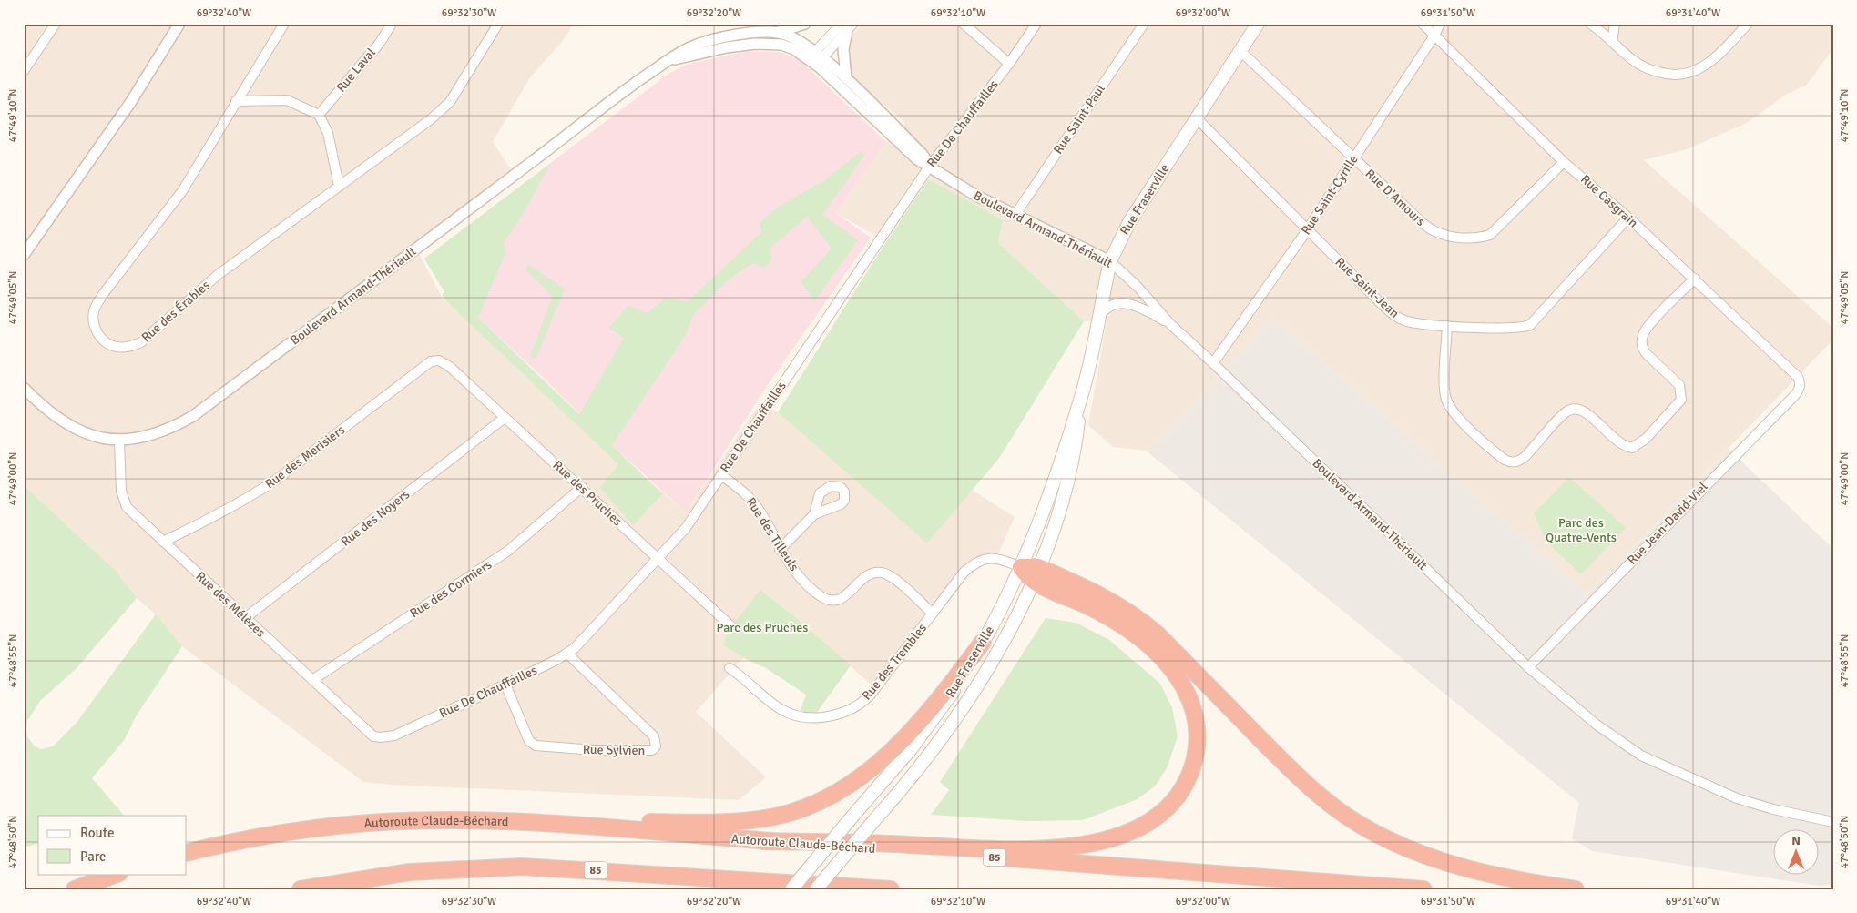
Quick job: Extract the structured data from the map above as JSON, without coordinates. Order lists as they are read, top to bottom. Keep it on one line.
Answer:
{"streets":{"highway":["Autoroute Claude-Béchard","85"],"main road":["Rue Fraserville"],"street":["Rue Laval","Rue Saint-Paul","Rue De Chauffailles","Rue Saint-Cyrille","Rue D'Amours","Rue Casgrain","Boulevard Armand-Thériault","Rue Saint-Jean","Rue des Érables","Rue des Merisiers","Rue des Pruches","Rue des Noyers","Rue Jean-David-Viel","Rue des Tilleuls","Rue des Cormiers","Rue des Mélèzes","Rue des Trembles","Rue Sylvien"]},"crossings":[["Rue Saint-Paul","Boulevard Armand-Thériault"],["Rue De Chauffailles","Boulevard Armand-Thériault"],["Rue De Chauffailles","Rue des Pruches"],["Rue De Chauffailles","Rue des Tilleuls"],["Rue De Chauffailles","Rue des Mélèzes"],["Rue De Chauffailles","Rue Sylvien"],["Rue Saint-Cyrille","Rue D'Amours"],["Rue Saint-Cyrille","Rue Casgrain"],["Rue Saint-Cyrille","Boulevard Armand-Thériault"],["Rue Saint-Cyrille","Rue Saint-Jean"],["Rue D'Amours","Rue Fraserville"],["Rue D'Amours","Rue Casgrain"],["Rue Fraserville","Boulevard Armand-Thériault"],["Rue Fraserville","Rue Saint-Jean"],["Rue Fraserville","Rue des Trembles"],["Rue Casgrain","Rue Saint-Jean"],["Rue Casgrain","Rue Jean-David-Viel"],["Boulevard Armand-Thériault","Rue Jean-David-Viel"],["Boulevard Armand-Thériault","Rue des Mélèzes"],["Rue des Merisiers","Rue des Pruches"],["Rue des Merisiers","Rue des Mélèzes"],["Rue des Pruches","Rue des Noyers"],["Rue des Pruches","Rue des Cormiers"],["Rue des Noyers","Rue des Mélèzes"],["Rue des Tilleuls","Rue des Trembles"],["Rue des Cormiers","Rue des Mélèzes"]],"parks":["Parc des Quatre-Vents","Parc des Pruches"],"legend":["Route","Parc"],"north":"top","coordinates":["69°32'40\"W","69°32'30\"W","69°32'20\"W","69°32'10\"W","69°32'00\"W","69°31'50\"W","69°31'40\"W","47°49'10\"N","47°49'05\"N","47°49'00\"N","47°48'55\"N","47°48'50\"N"]}
